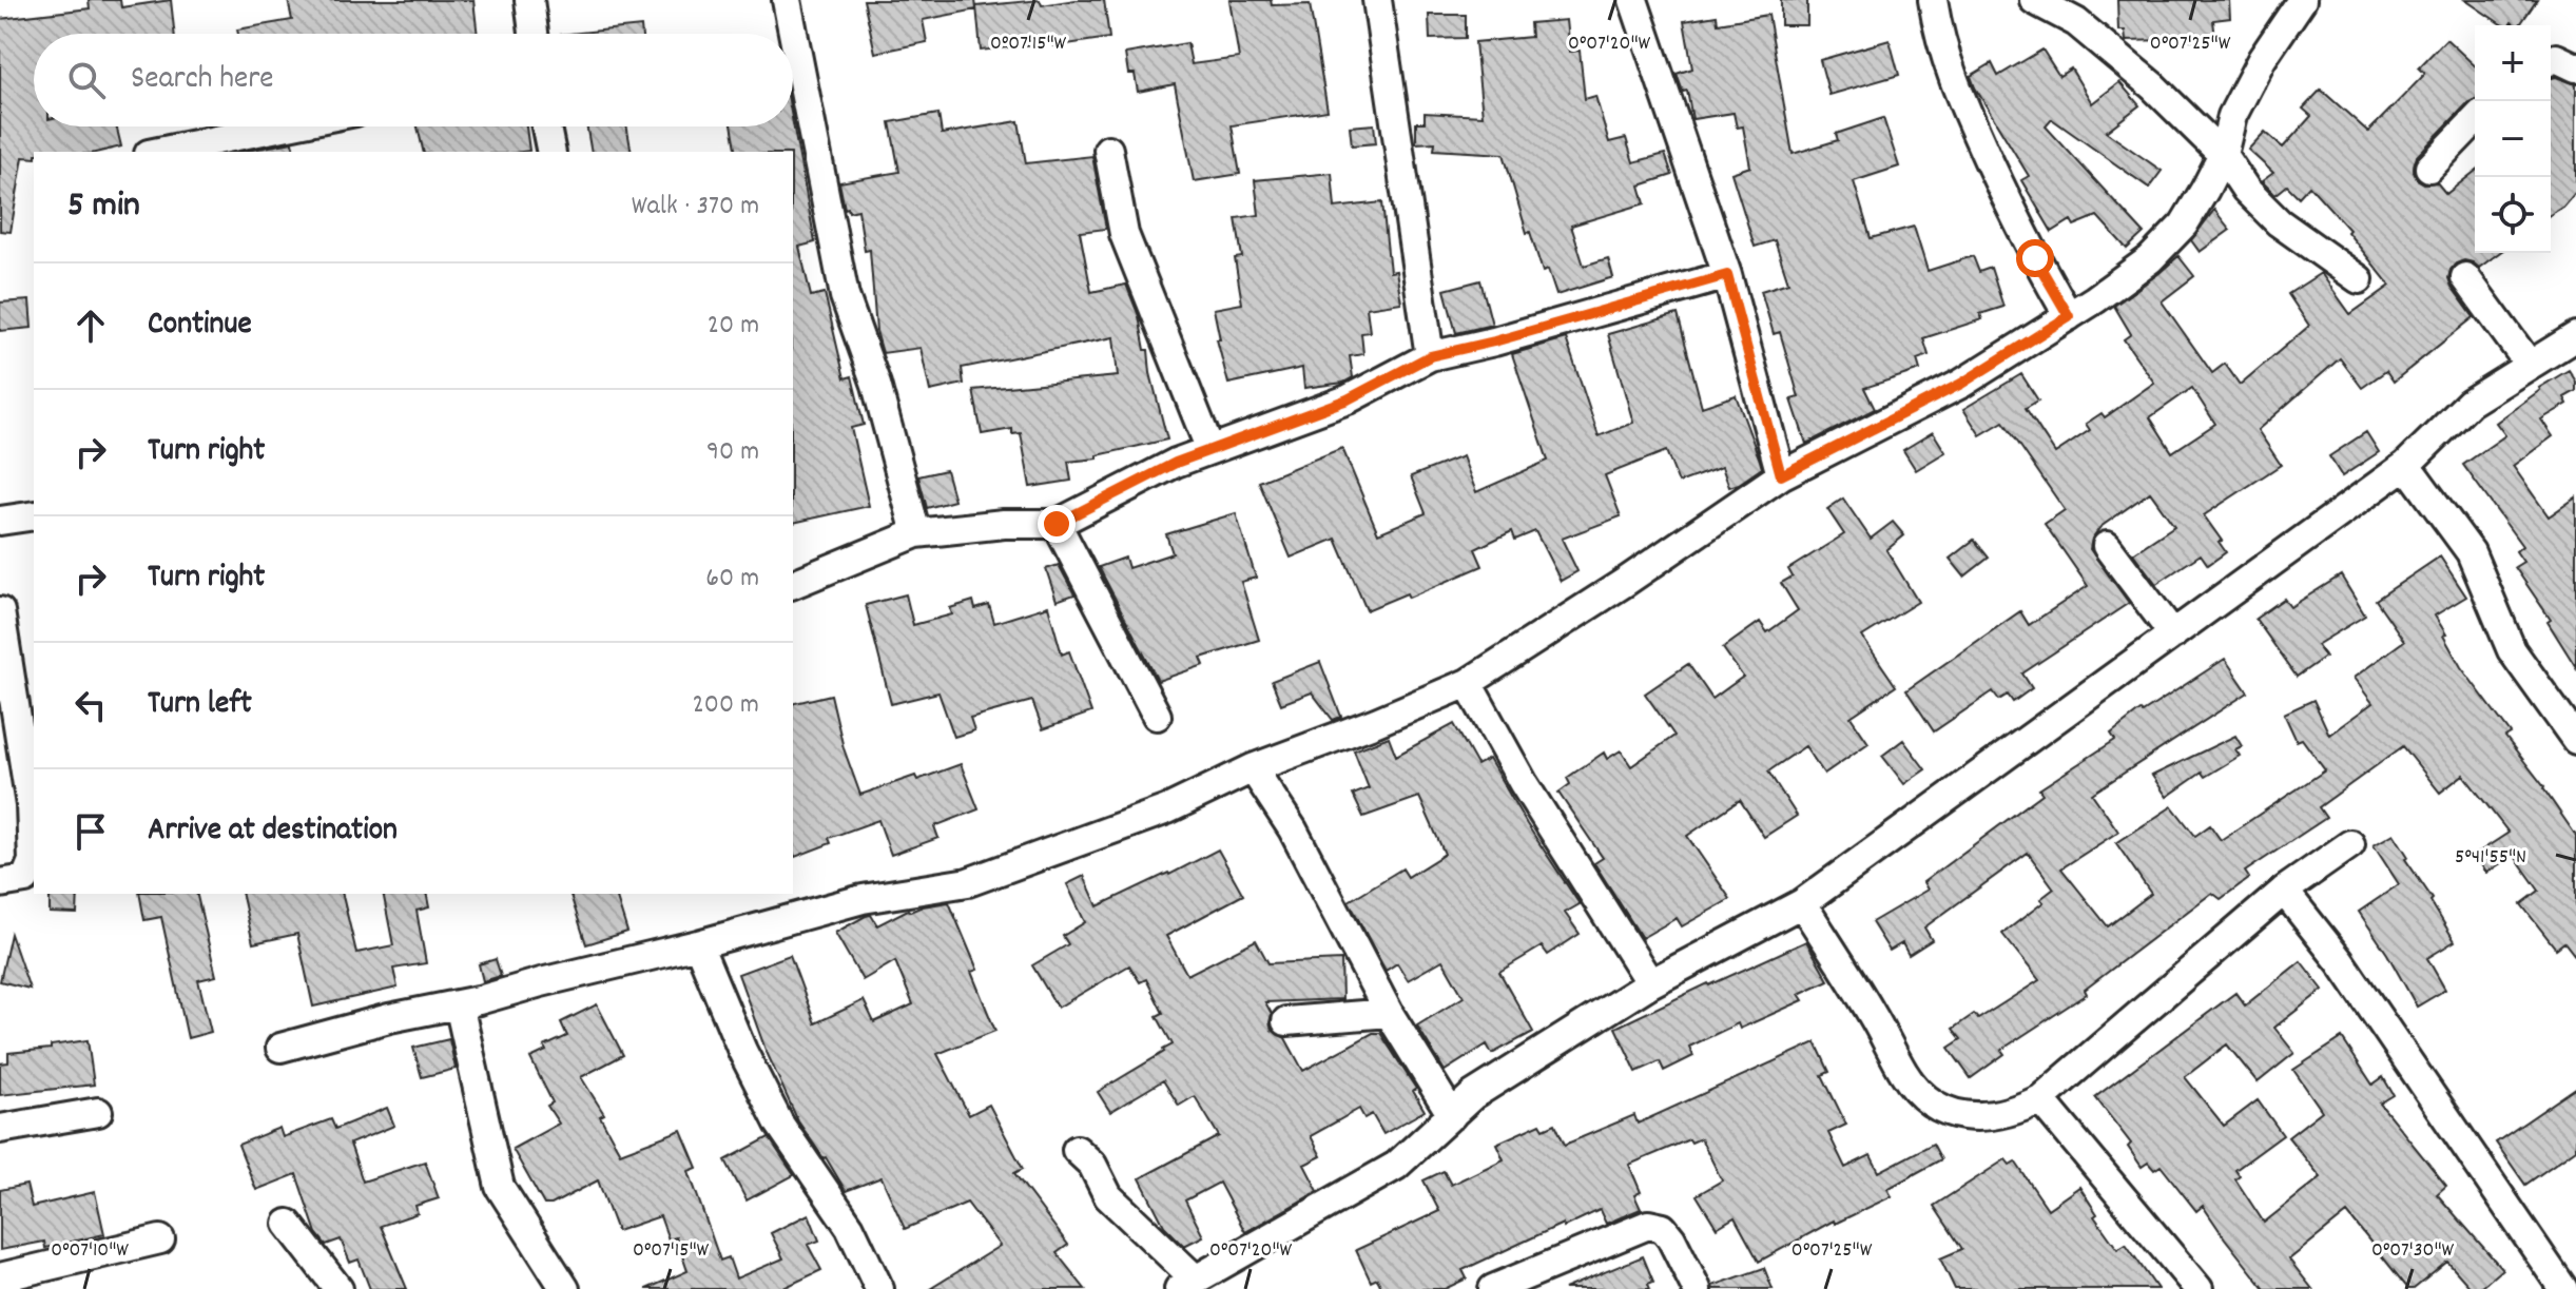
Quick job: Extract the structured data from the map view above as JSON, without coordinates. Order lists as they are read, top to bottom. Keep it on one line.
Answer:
{"page":{"map_buttons":["+","−"],"search":"Search here","heading":["5 min","Walk · 370 m"],"list":[["Continue","20 m"],["Turn right","90 m"],["Turn right","60 m"],["Turn left","200 m"],"Arrive at destination"]},"coordinates":["0°07'15\"W","0°07'20\"W","0°07'25\"W","5°41'55\"N","0°07'10\"W","0°07'30\"W"]}
